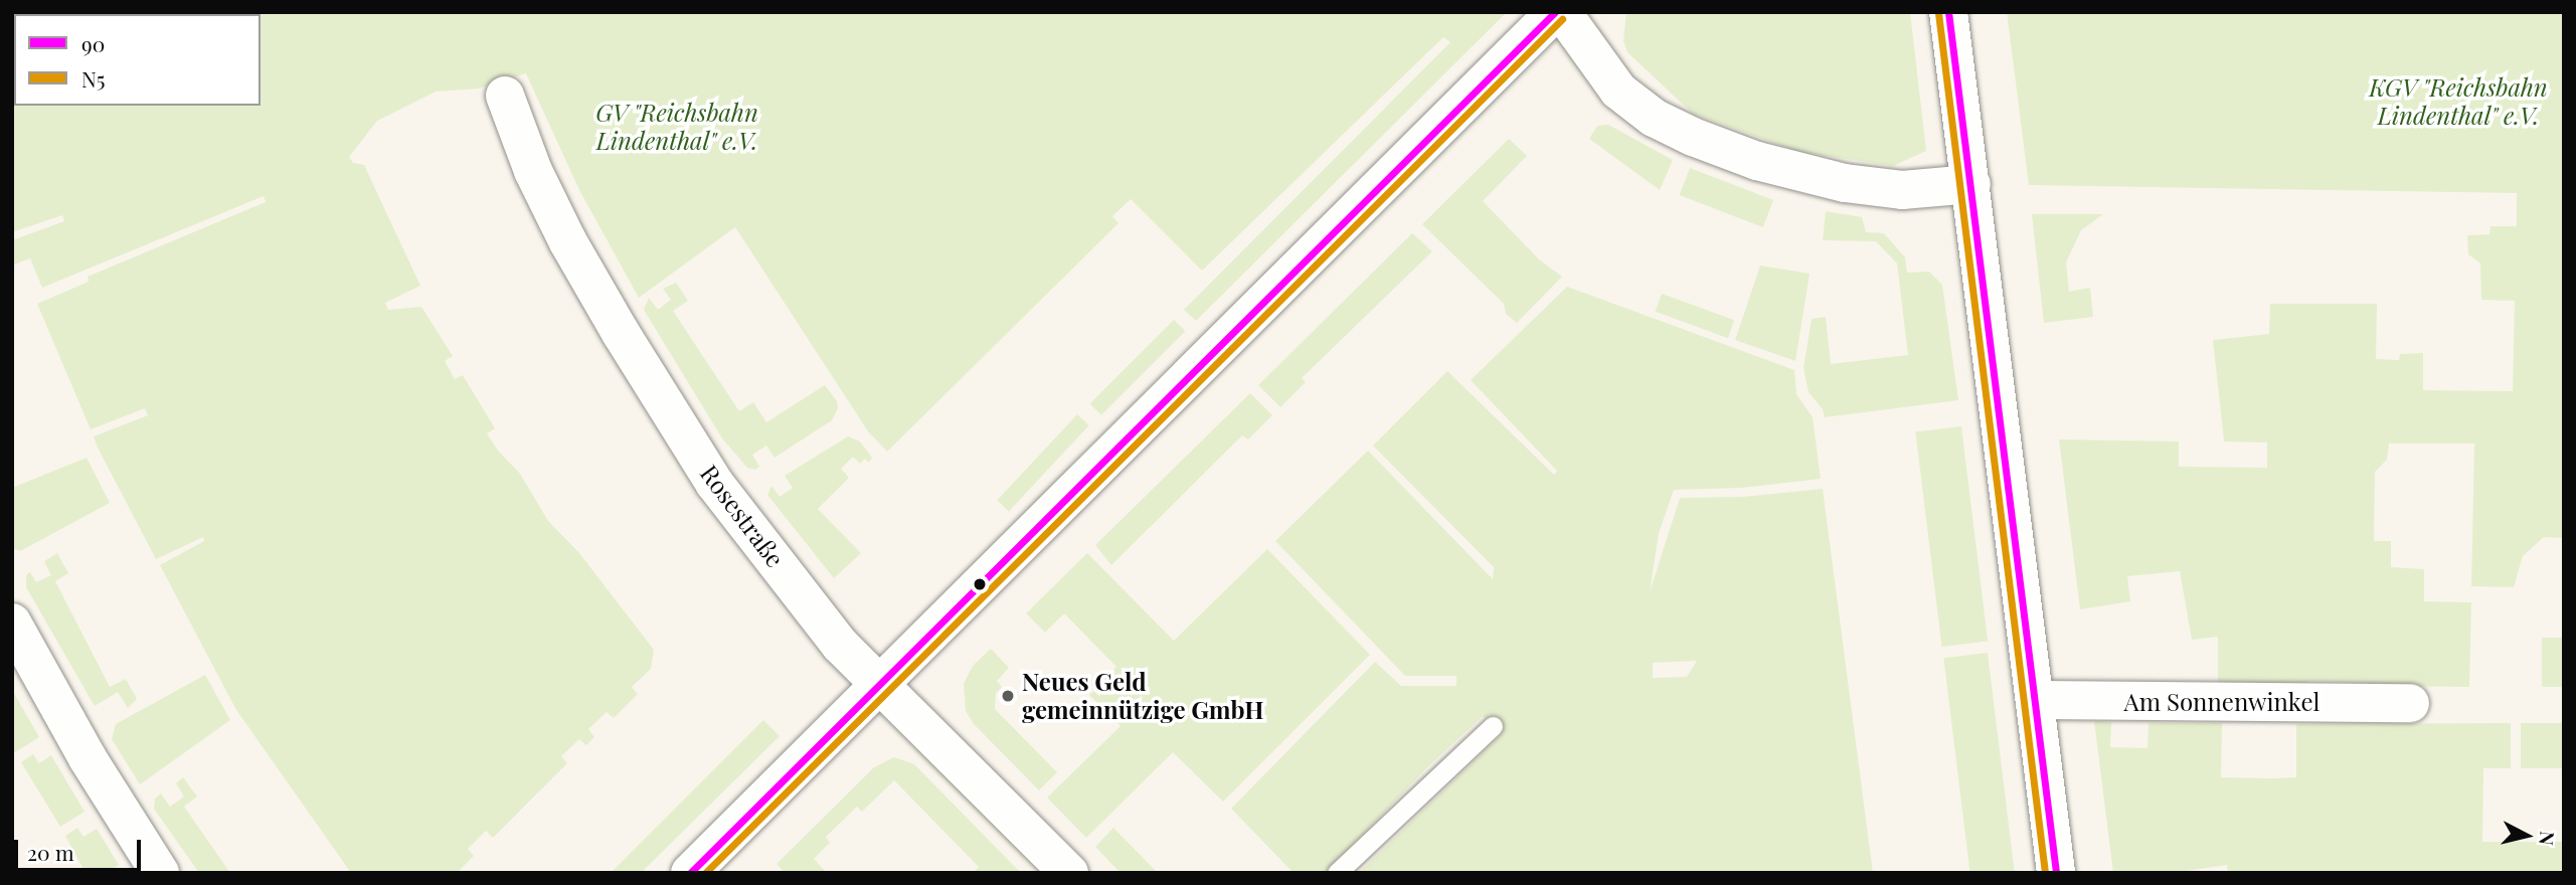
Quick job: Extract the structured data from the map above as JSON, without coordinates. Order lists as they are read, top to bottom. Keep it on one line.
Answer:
{"streets":{"street":["Rosestraße","Am Sonnenwinkel"]},"parks":["KGV \"Reichsbahn Lindenthal\" e.V.","GV \"Reichsbahn Lindenthal\" e.V."],"places":["Neues Geld gemeinnützige GmbH"],"lines":["transit line 90","transit line N5"],"legend":["90","N5"],"scale_bar":"20 m","north":"right"}
